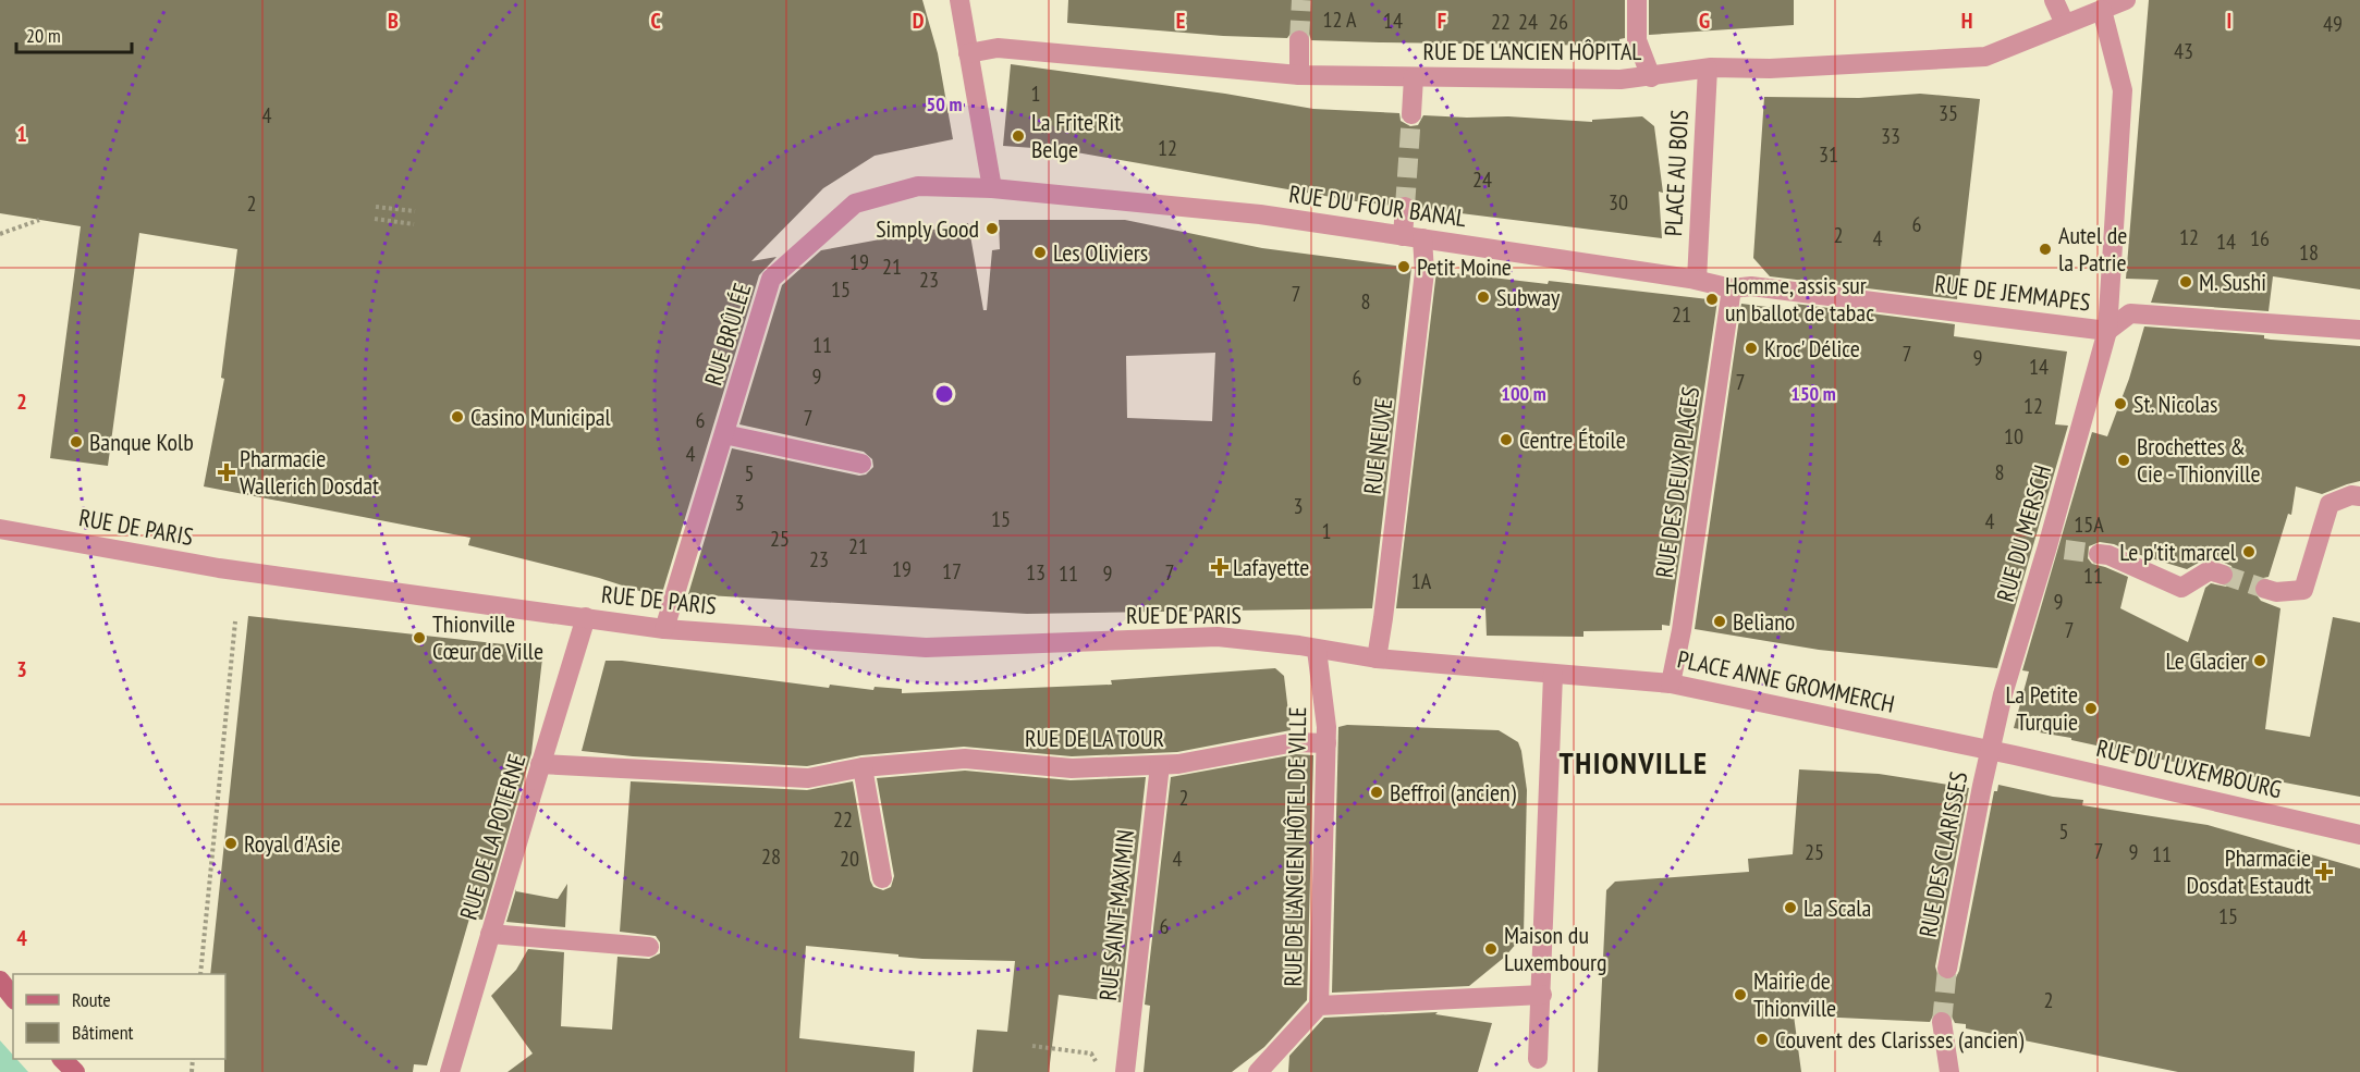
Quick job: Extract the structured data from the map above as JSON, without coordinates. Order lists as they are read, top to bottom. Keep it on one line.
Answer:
{"streets":{"street":["RUE DE L'ANCIEN HÔPITAL","PLACE AU BOIS","RUE DU FOUR BANAL","RUE DE JEMMAPES","RUE BRÛLÉE","RUE NEUVE","RUE DES DEUX PLACES","RUE DE PARIS","RUE DU MERSCH","PLACE ANNE GROMMERCH","RUE DE LA TOUR","RUE DU LUXEMBOURG","RUE DE LA POTERNE","RUE DE L'ANCIEN HÔTEL DE VILLE","RUE DES CLARISSES","RUE SAINT-MAXIMIN"]},"crossings":[["RUE DE L'ANCIEN HÔPITAL","PLACE AU BOIS"],["RUE DE L'ANCIEN HÔPITAL","RUE DU MERSCH"],["PLACE AU BOIS","RUE DU FOUR BANAL"],["RUE DU FOUR BANAL","RUE DE JEMMAPES"],["RUE DU FOUR BANAL","RUE BRÛLÉE"],["RUE DU FOUR BANAL","RUE NEUVE"],["RUE DU FOUR BANAL","RUE DES DEUX PLACES"],["RUE DE JEMMAPES","RUE DES DEUX PLACES"],["RUE DE JEMMAPES","RUE DU MERSCH"],["RUE BRÛLÉE","RUE DE PARIS"],["RUE NEUVE","PLACE ANNE GROMMERCH"],["RUE DES DEUX PLACES","PLACE ANNE GROMMERCH"],["RUE DE PARIS","PLACE ANNE GROMMERCH"],["RUE DE PARIS","RUE DE LA POTERNE"],["RUE DE PARIS","RUE DE L'ANCIEN HÔTEL DE VILLE"],["RUE DU MERSCH","PLACE ANNE GROMMERCH"],["RUE DU MERSCH","RUE DU LUXEMBOURG"],["RUE DU MERSCH","RUE DES CLARISSES"],["PLACE ANNE GROMMERCH","RUE DU LUXEMBOURG"],["PLACE ANNE GROMMERCH","RUE DE L'ANCIEN HÔTEL DE VILLE"],["PLACE ANNE GROMMERCH","RUE DES CLARISSES"],["RUE DE LA TOUR","RUE DE LA POTERNE"],["RUE DE LA TOUR","RUE DE L'ANCIEN HÔTEL DE VILLE"],["RUE DE LA TOUR","RUE SAINT-MAXIMIN"],["RUE DU LUXEMBOURG","RUE DES CLARISSES"]],"districts":["THIONVILLE"],"places":{"other":["La Frite'Rit Belge","Simply Good","Autel de la Patrie","Les Oliviers","Petit Moine","M. Sushi","Subway","Homme, assis sur un ballot de tabac","Kroc' Délice","St. Nicolas","Casino Municipal","Centre Étoile","Banque Kolb","Brochettes & Cie - Thionville","Le p'tit marcel","Beliano","Thionville Cœur de Ville","Le Glacier","La Petite Turquie","Beffroi (ancien)","Royal d'Asie","La Scala","Maison du Luxembourg","Mairie de Thionville","Couvent des Clarisses (ancien)"],"health":["Pharmacie Wallerich Dosdat","Lafayette","Pharmacie Dosdat Estaudt"]},"house_numbers":["12 A","14","22","24","26","49","43","1","35","4","33","12","31","24","30","2","6","2","12","4","16","14","18","19","21","23","15","7","8","21","11","7","9","14","9","6","7","12","7","6","10","4","8","5","3","3","15","4","15A","1","25","21","23","19","17","13","7","11","9","11","1A","9","7","2","22","5","7","25","9","11","28","20","4","15","6","2"],"legend":["Route","Bâtiment"],"scale_bar":"20 m","grid":{"columns":["B","C","D","E","F","G","H","I"],"rows":["1","2","3","4"]},"rings":["50 m","100 m","150 m"]}
